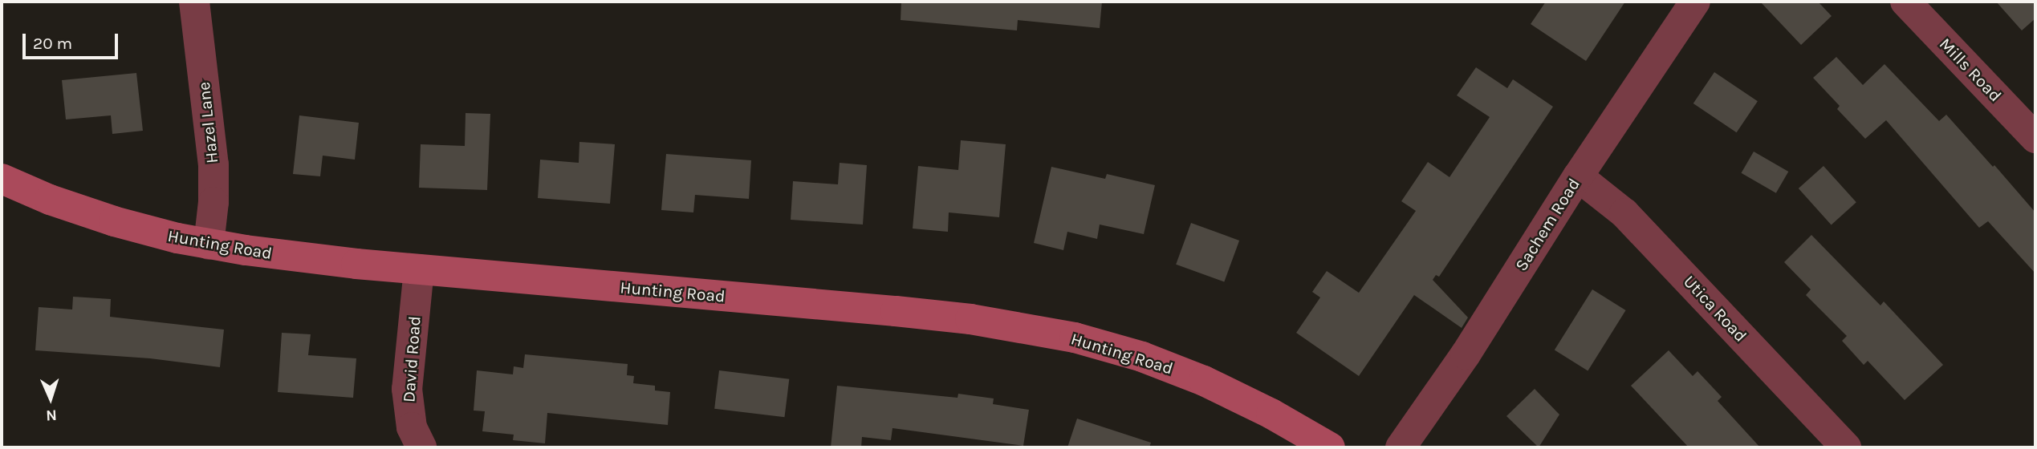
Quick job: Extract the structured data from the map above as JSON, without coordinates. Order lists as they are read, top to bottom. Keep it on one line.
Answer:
{"streets":{"main road":["Hunting Road"],"street":["Mills Road","Hazel Lane","Sachem Road","Utica Road","David Road"]},"crossings":[["Hazel Lane","Hunting Road"],["Sachem Road","Utica Road"],["Hunting Road","David Road"]],"scale_bar":"20 m","north":"bottom"}
